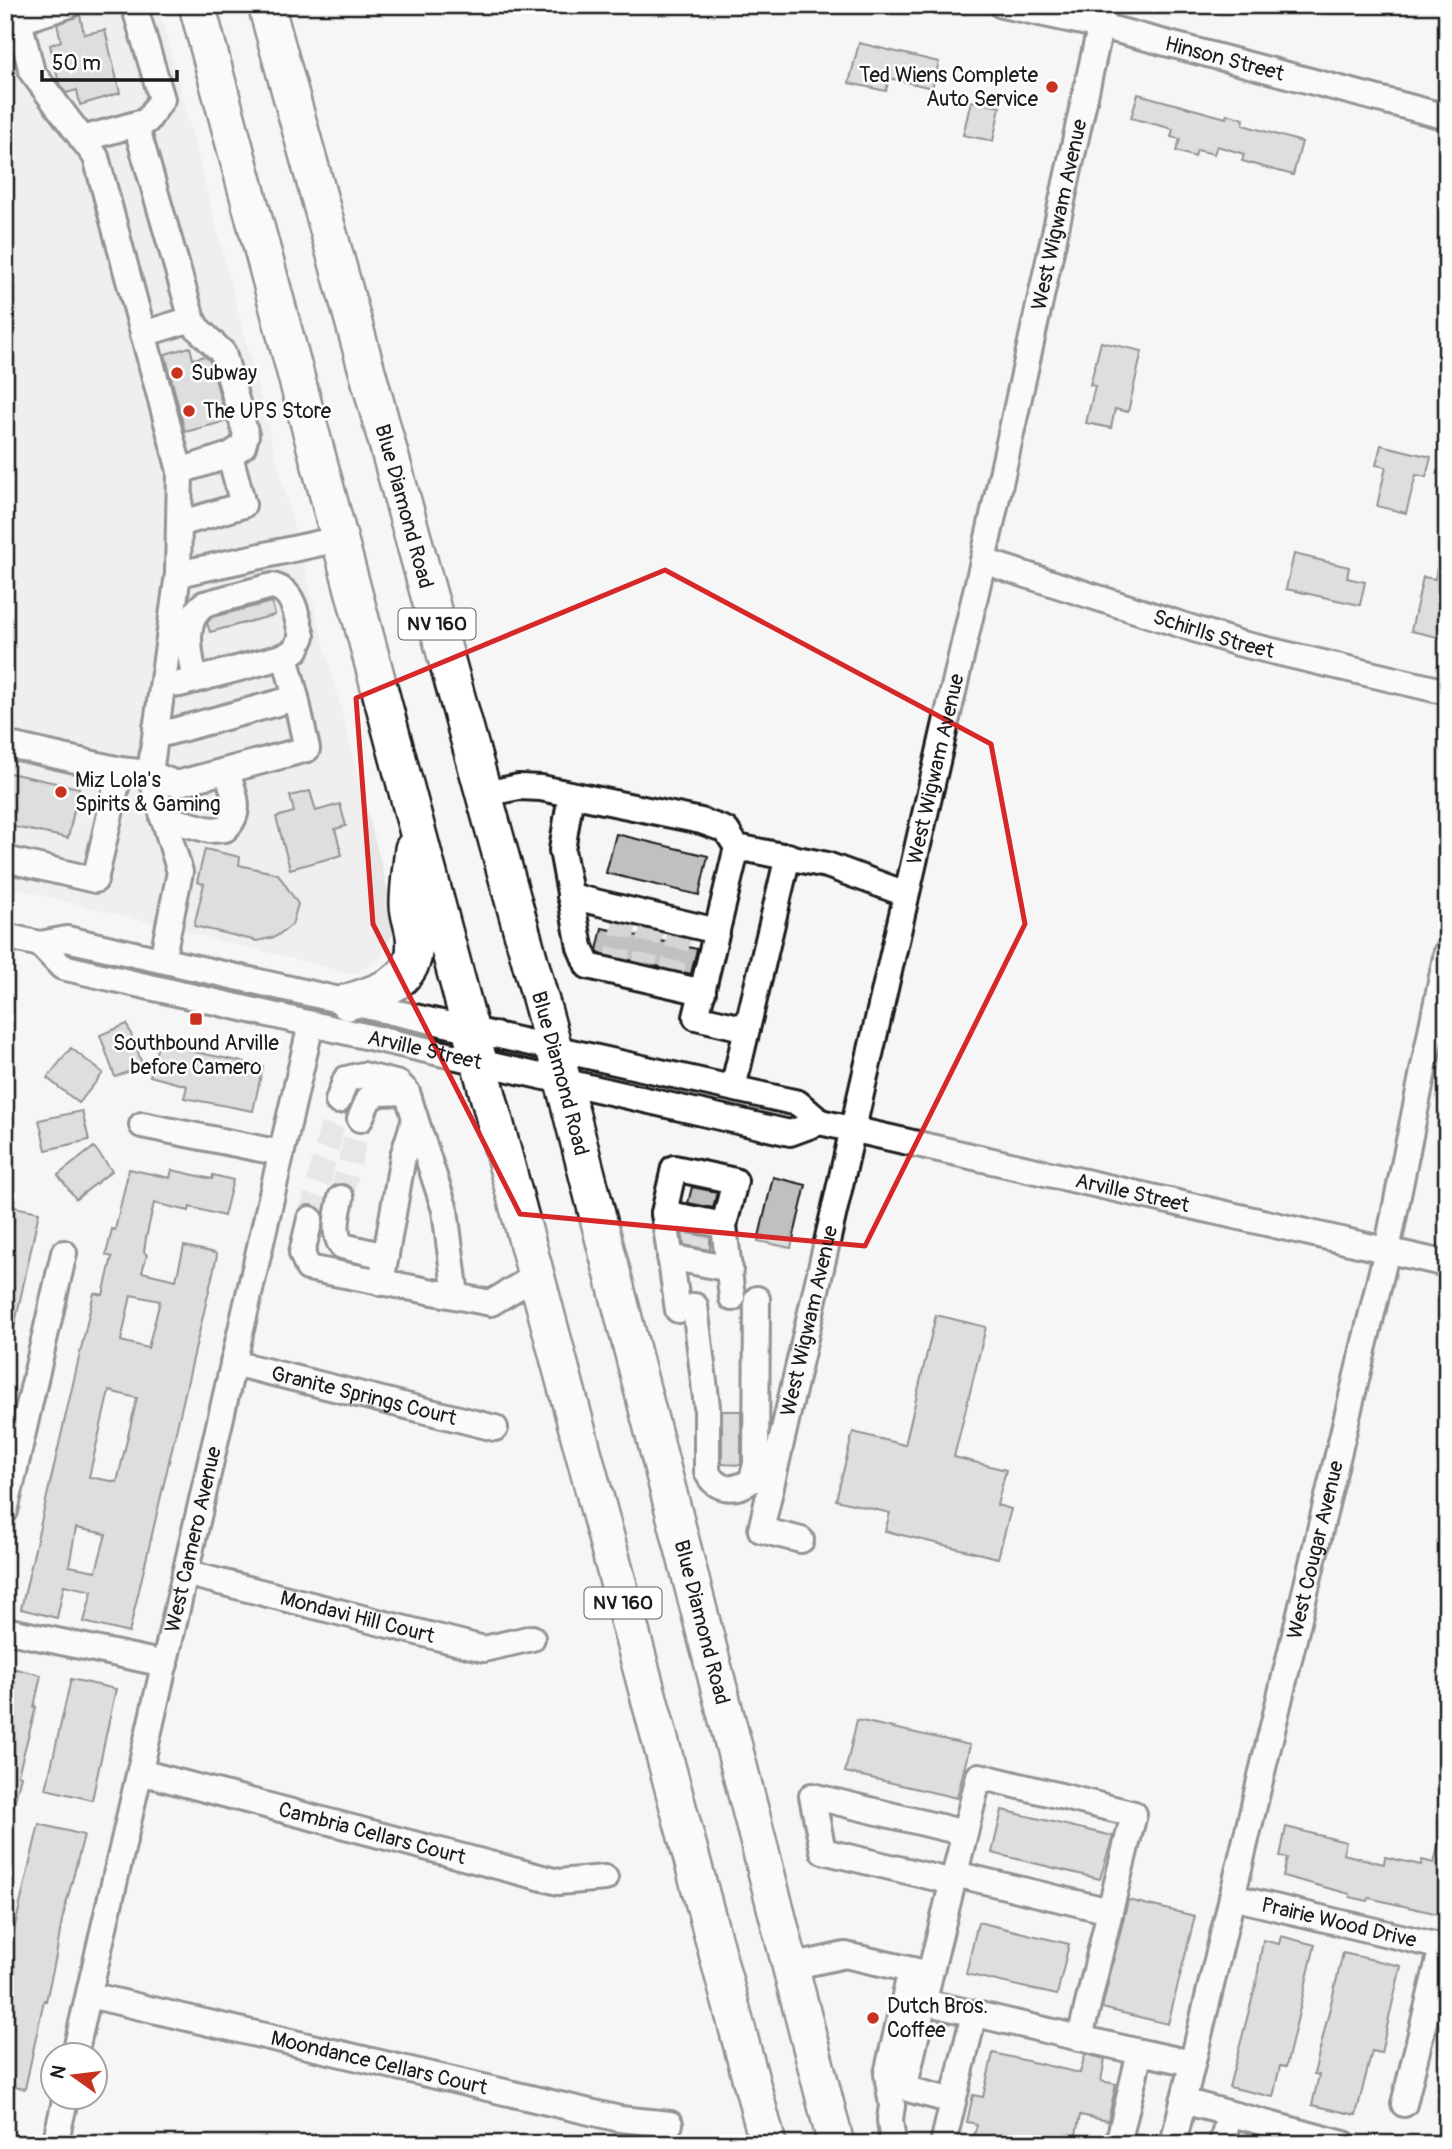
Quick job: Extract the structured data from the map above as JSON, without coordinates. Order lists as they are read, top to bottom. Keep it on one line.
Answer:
{"streets":{"highway":["Blue Diamond Road","NV 160"],"street":["Hinson Street","West Wigwam Avenue","Schirlls Street","Arville Street","Granite Springs Court","West Camero Avenue","West Cougar Avenue","Mondavi Hill Court","Cambria Cellars Court","Prairie Wood Drive","Moondance Cellars Court"]},"crossings":[["Hinson Street","West Wigwam Avenue"],["West Wigwam Avenue","Schirlls Street"],["West Wigwam Avenue","Arville Street"],["Blue Diamond Road","Arville Street"],["NV 160","Arville Street"],["Arville Street","West Camero Avenue"],["Arville Street","West Cougar Avenue"],["Granite Springs Court","West Camero Avenue"],["West Camero Avenue","Mondavi Hill Court"],["West Camero Avenue","Cambria Cellars Court"],["West Camero Avenue","Moondance Cellars Court"],["West Cougar Avenue","Prairie Wood Drive"]],"places":{"other":["Ted Wiens Complete Auto Service","Subway","The UPS Store","Miz Lola's Spirits & Gaming","Dutch Bros. Coffee"],"transit":["Southbound Arville before Camero"]},"scale_bar":"50 m","north":"left"}
